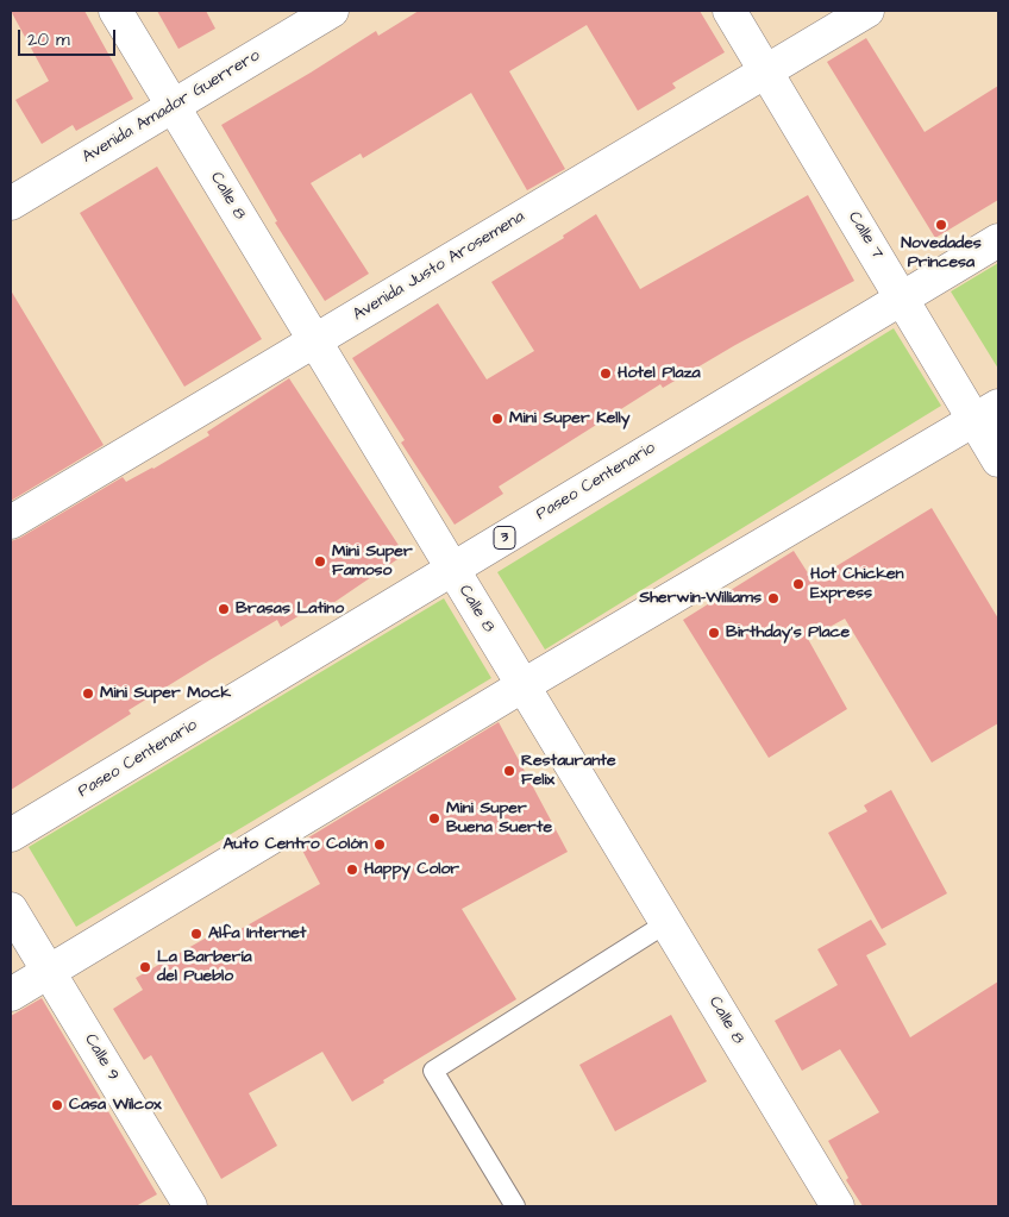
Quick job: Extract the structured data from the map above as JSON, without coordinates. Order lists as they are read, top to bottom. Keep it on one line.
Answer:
{"streets":{"street":["Avenida Amador Guerrero","Calle 8","Calle 7","Avenida Justo Arosemena","Paseo Centenario","3","Calle 9"]},"crossings":[["Avenida Amador Guerrero","Calle 8"],["Calle 8","Avenida Justo Arosemena"],["Calle 8","Paseo Centenario"],["Calle 7","Avenida Justo Arosemena"],["Calle 7","Paseo Centenario"]],"places":["Novedades Princesa","Hotel Plaza","Mini Super Kelly","Mini Super Famoso","Hot Chicken Express","Sherwin-Williams","Brasas Latino","Birthday's Place","Mini Super Mock","Restaurante Felix","Mini Super Buena Suerte","Auto Centro Colón","Happy Color","Alfa Internet","La Barbería del Pueblo","Casa Wilcox"],"scale_bar":"20 m"}
